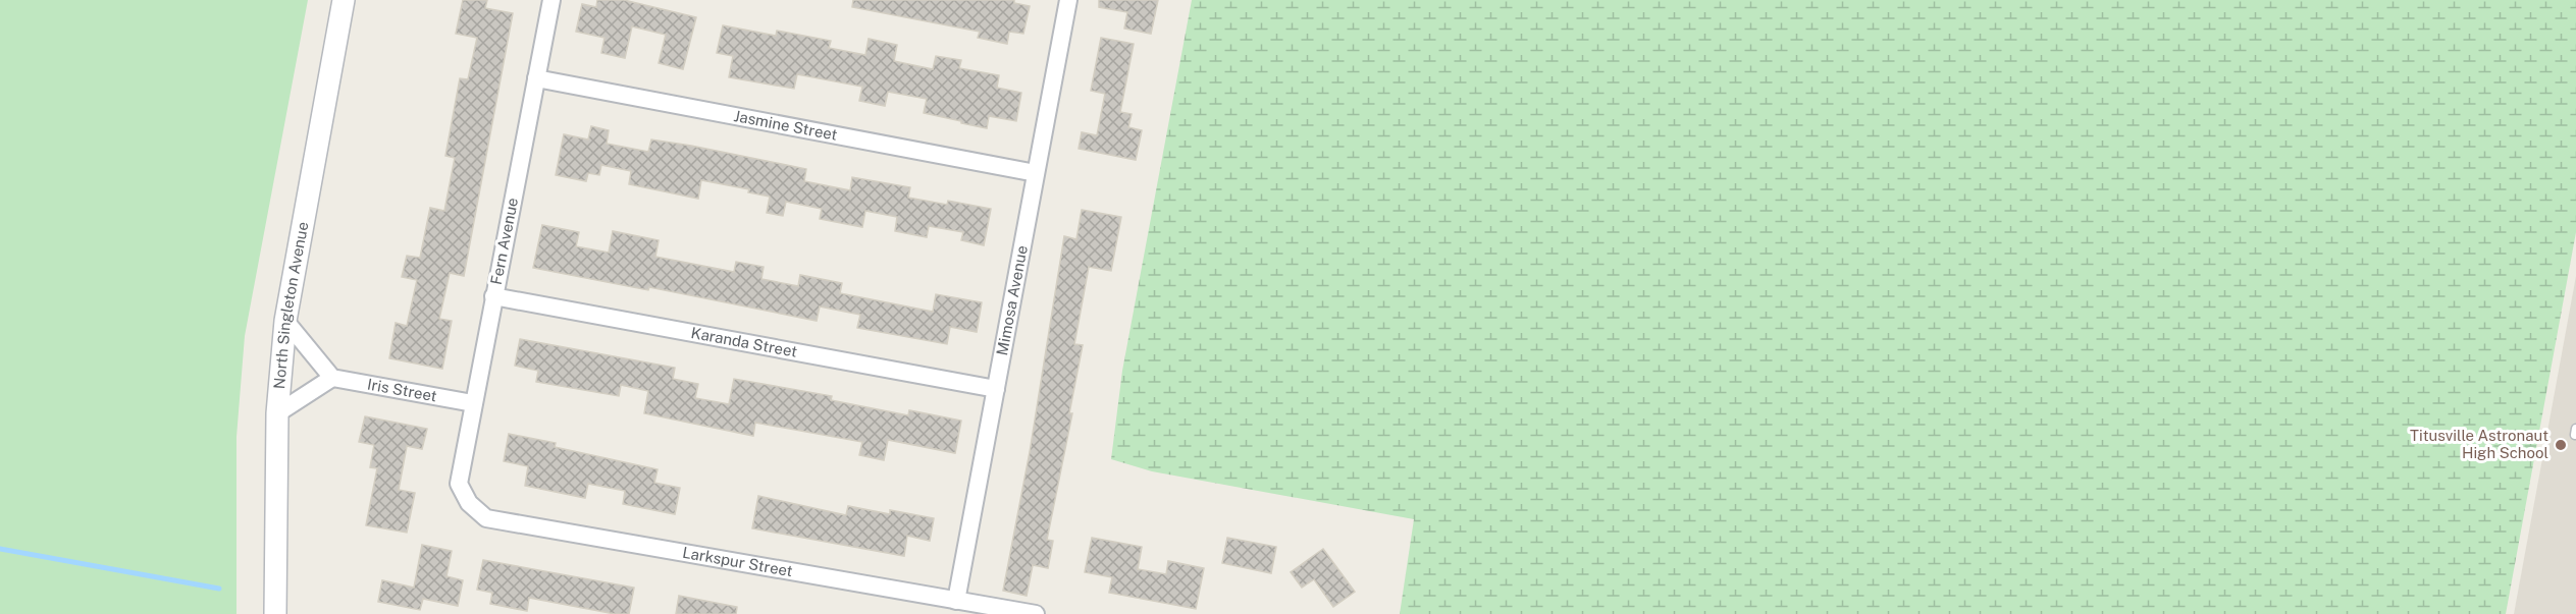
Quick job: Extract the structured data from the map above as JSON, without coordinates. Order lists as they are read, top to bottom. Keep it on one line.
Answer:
{"streets":{"street":["Jasmine Street","Fern Avenue","Mimosa Avenue","North Singleton Avenue","Karanda Street","Iris Street","Larkspur Street"]},"crossings":[["Jasmine Street","Fern Avenue"],["Jasmine Street","Mimosa Avenue"],["Fern Avenue","Karanda Street"],["Fern Avenue","Iris Street"],["Fern Avenue","Larkspur Street"],["Mimosa Avenue","Karanda Street"],["Mimosa Avenue","Larkspur Street"]],"places":["Titusville Astronaut High School"]}
